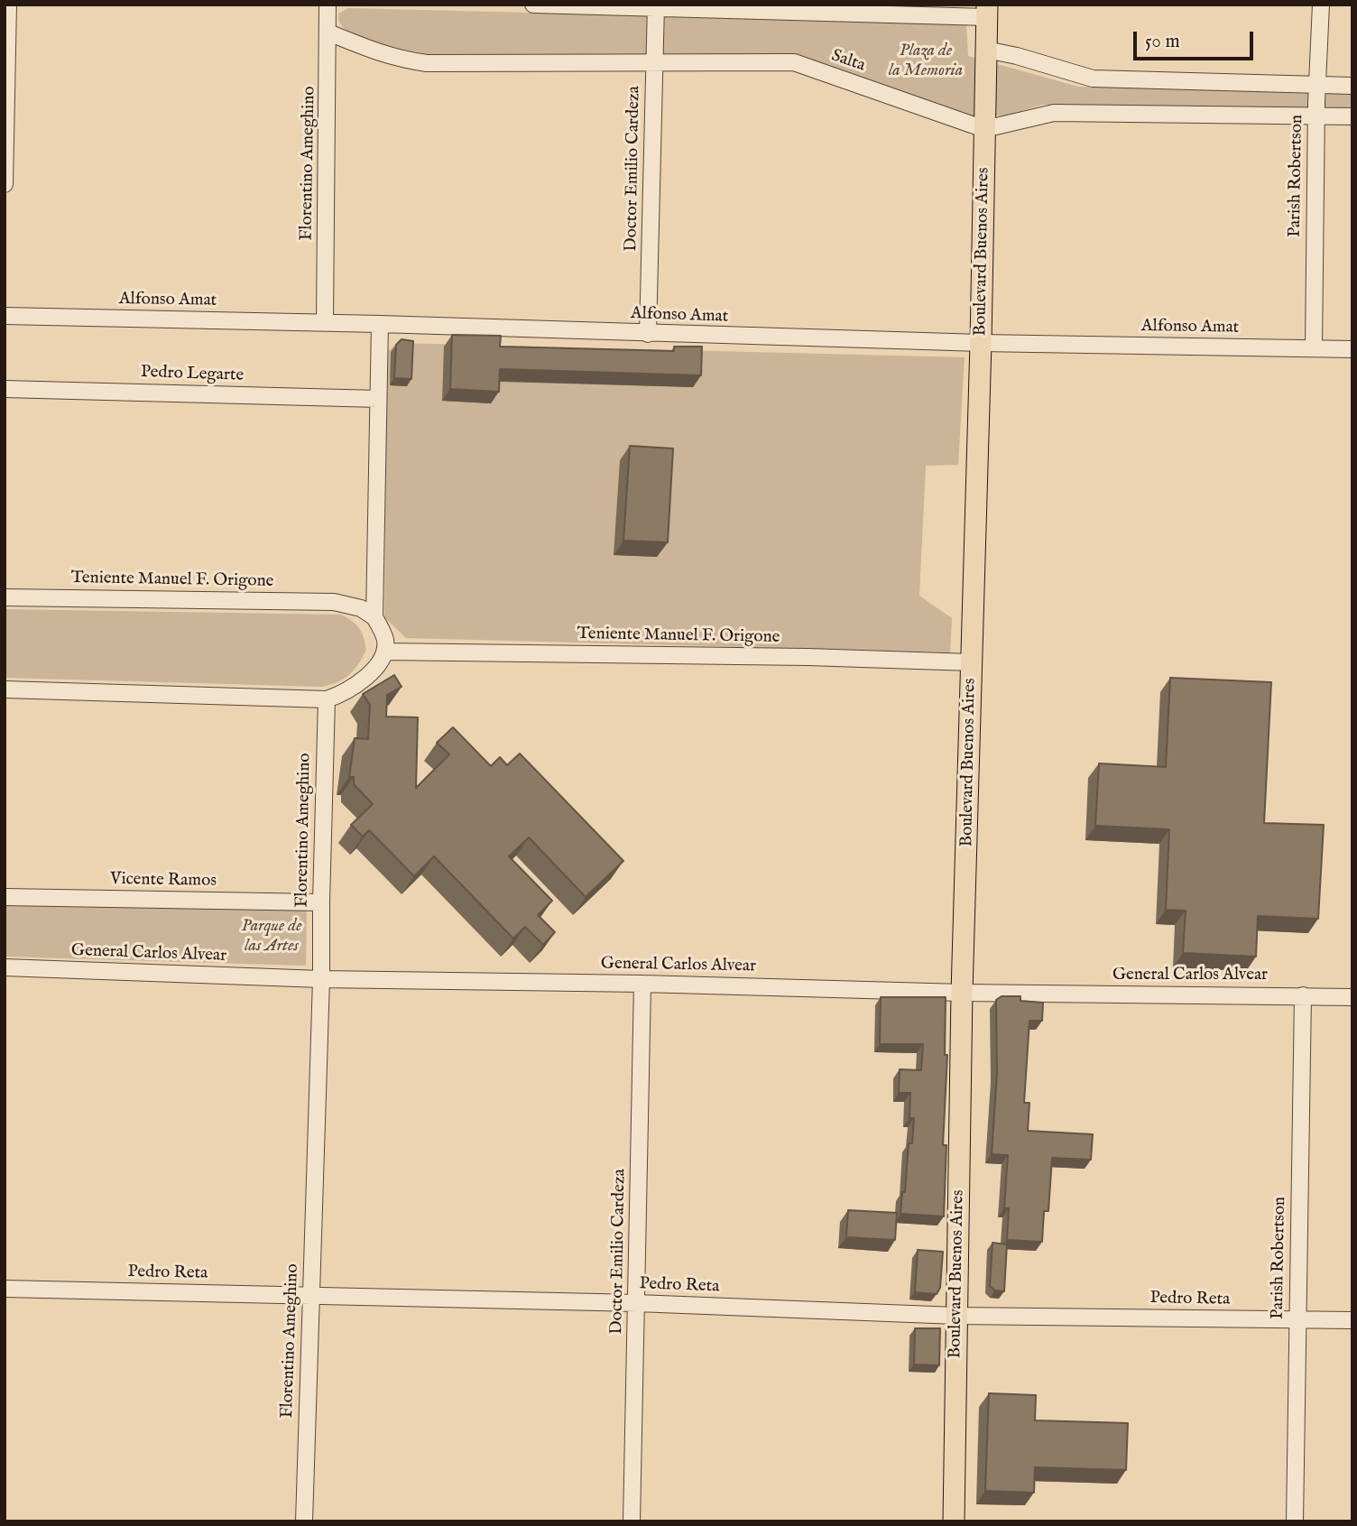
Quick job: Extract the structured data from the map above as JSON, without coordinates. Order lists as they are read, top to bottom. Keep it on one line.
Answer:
{"streets":{"main road":["Boulevard Buenos Aires"],"street":["Salta","Florentino Ameghino","Doctor Emilio Cardeza","Parish Robertson","Alfonso Amat","Pedro Legarte","Teniente Manuel F. Origone","Vicente Ramos","General Carlos Alvear","Pedro Reta"]},"crossings":[["Salta","Florentino Ameghino"],["Salta","Doctor Emilio Cardeza"],["Salta","Boulevard Buenos Aires"],["Florentino Ameghino","Alfonso Amat"],["Florentino Ameghino","Vicente Ramos"],["Florentino Ameghino","General Carlos Alvear"],["Florentino Ameghino","Pedro Reta"],["Doctor Emilio Cardeza","Alfonso Amat"],["Doctor Emilio Cardeza","General Carlos Alvear"],["Doctor Emilio Cardeza","Pedro Reta"],["Parish Robertson","Alfonso Amat"],["Parish Robertson","General Carlos Alvear"],["Parish Robertson","Pedro Reta"],["Boulevard Buenos Aires","Alfonso Amat"],["Boulevard Buenos Aires","Teniente Manuel F. Origone"],["Boulevard Buenos Aires","General Carlos Alvear"],["Boulevard Buenos Aires","Pedro Reta"]],"parks":["Plaza de la Memoria","Parque de las Artes"],"scale_bar":"50 m"}
